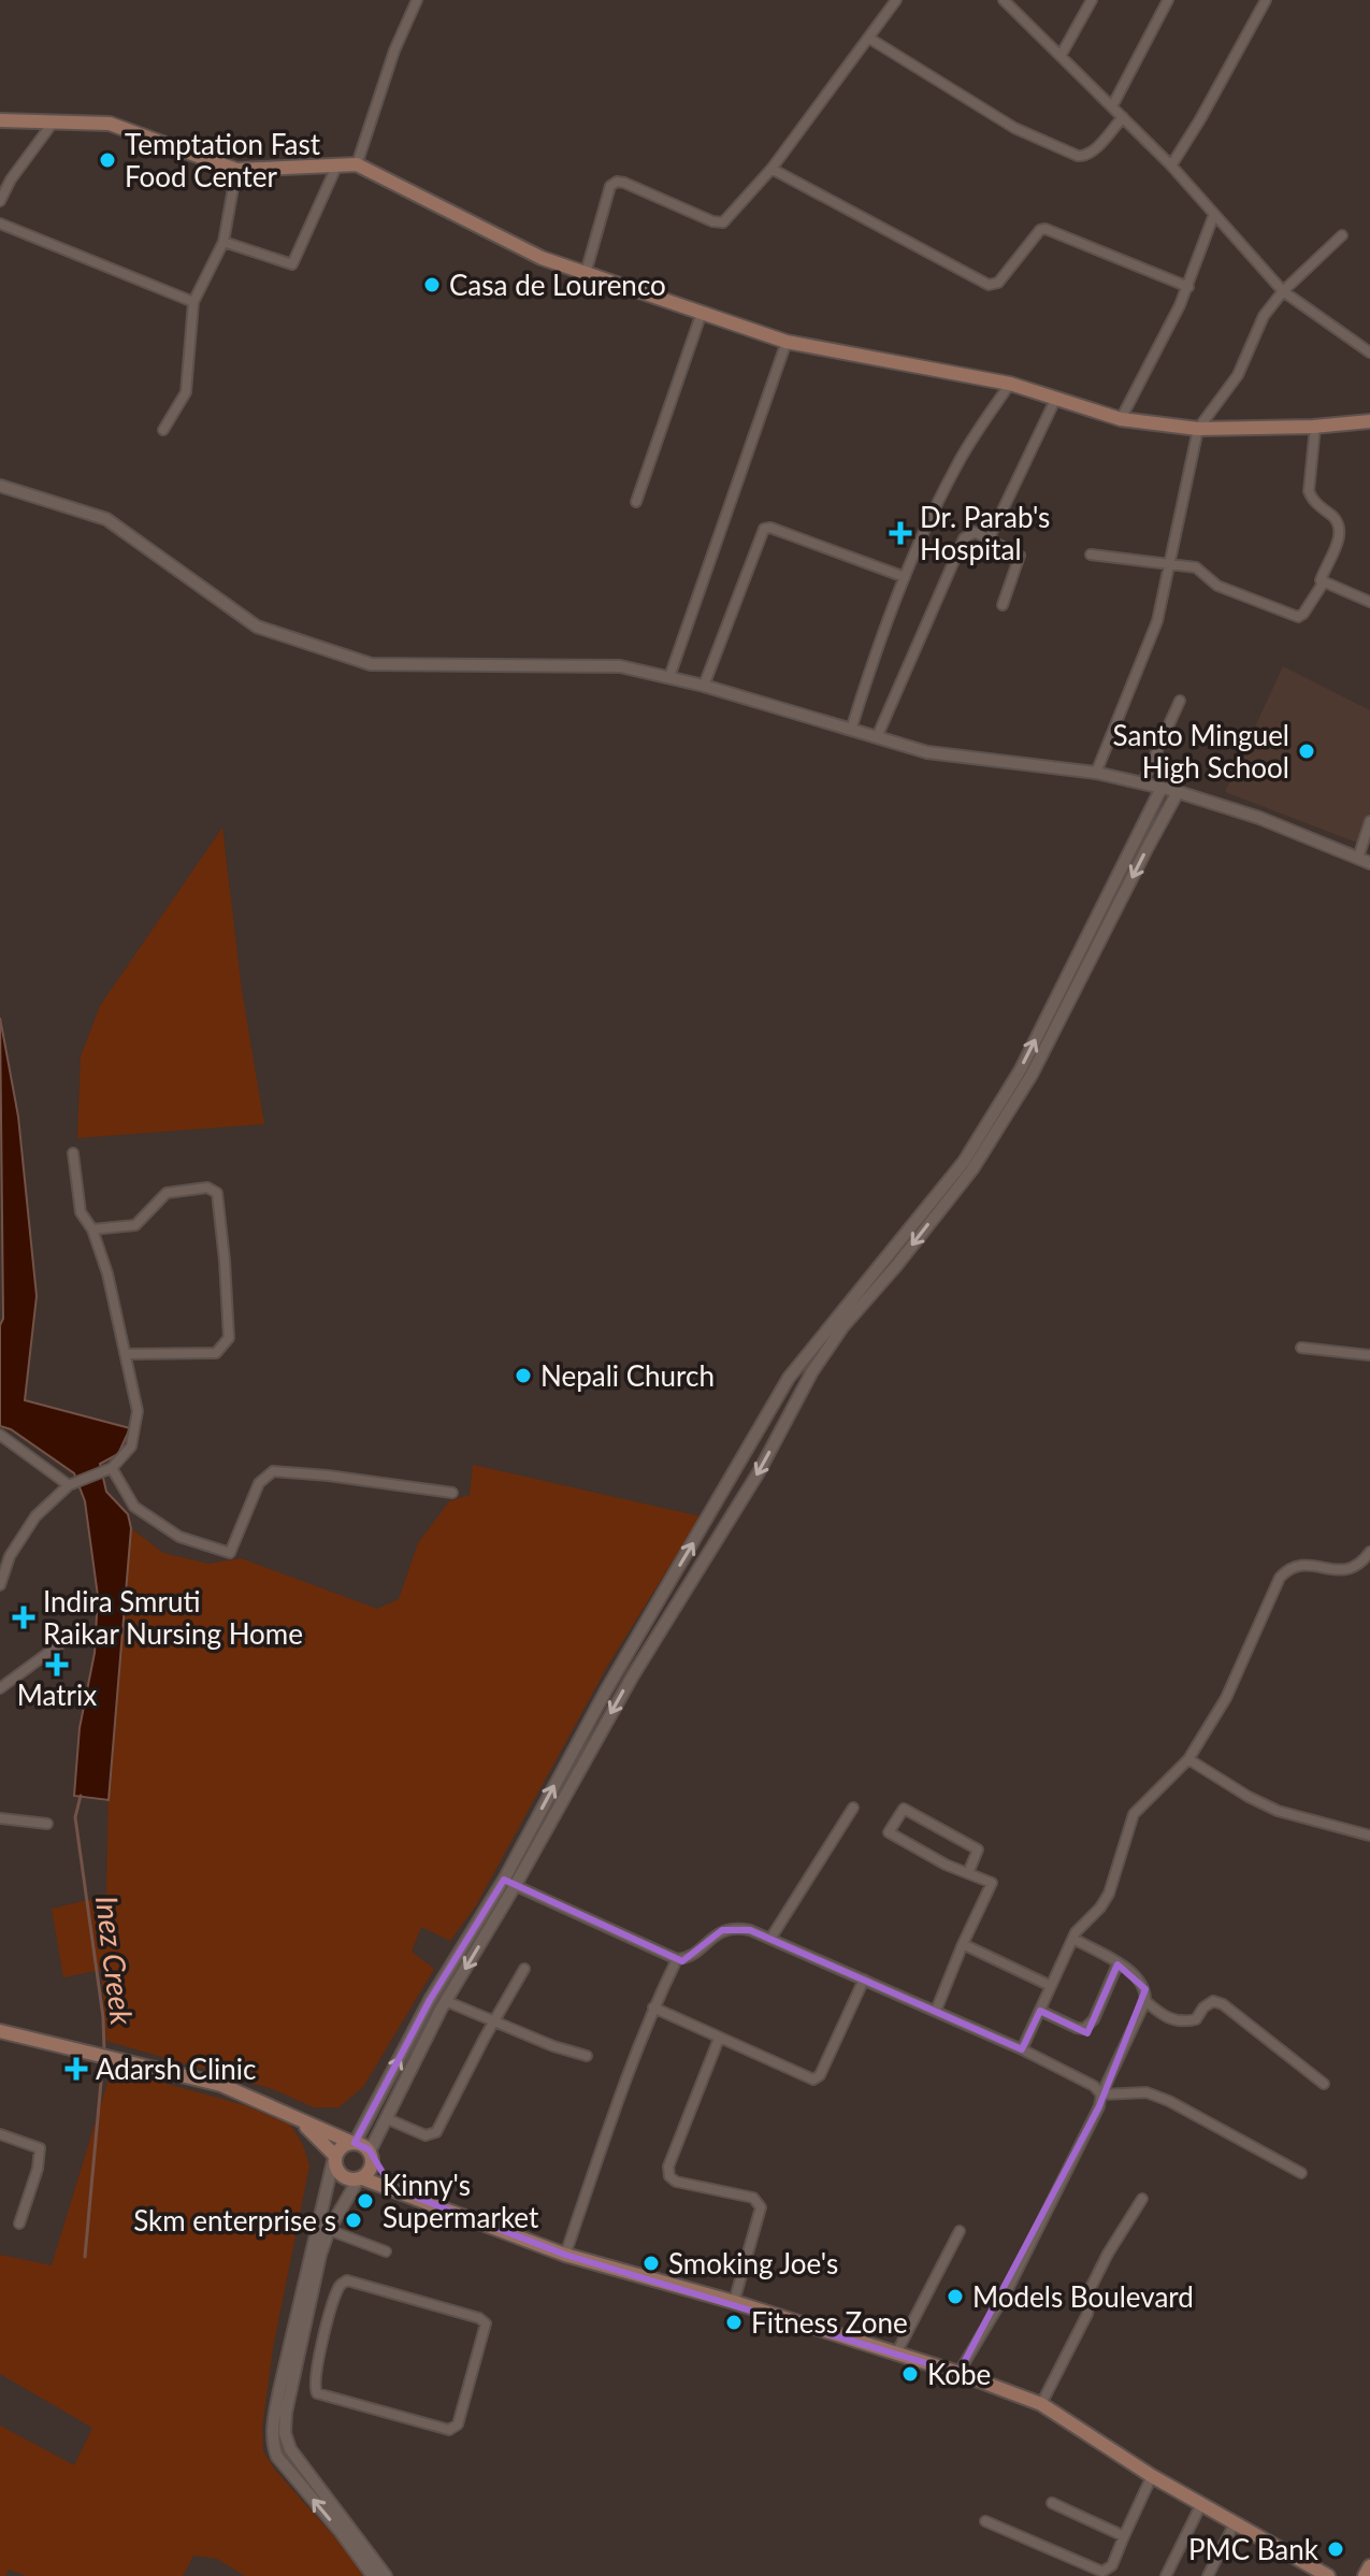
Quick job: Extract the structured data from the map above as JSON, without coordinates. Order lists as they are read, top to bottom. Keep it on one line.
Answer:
{"water":["Inez Creek"],"places":{"other":["Temptation Fast Food Center","Casa de Lourenco","Santo Minguel High School","Nepali Church","Kinny's Supermarket","Skm enterprise s","Smoking Joe's","Models Boulevard","Fitness Zone","Kobe","PMC Bank"],"health":["Dr. Parab's Hospital","Indira Smruti Raikar Nursing Home","Matrix","Adarsh Clinic"]}}
